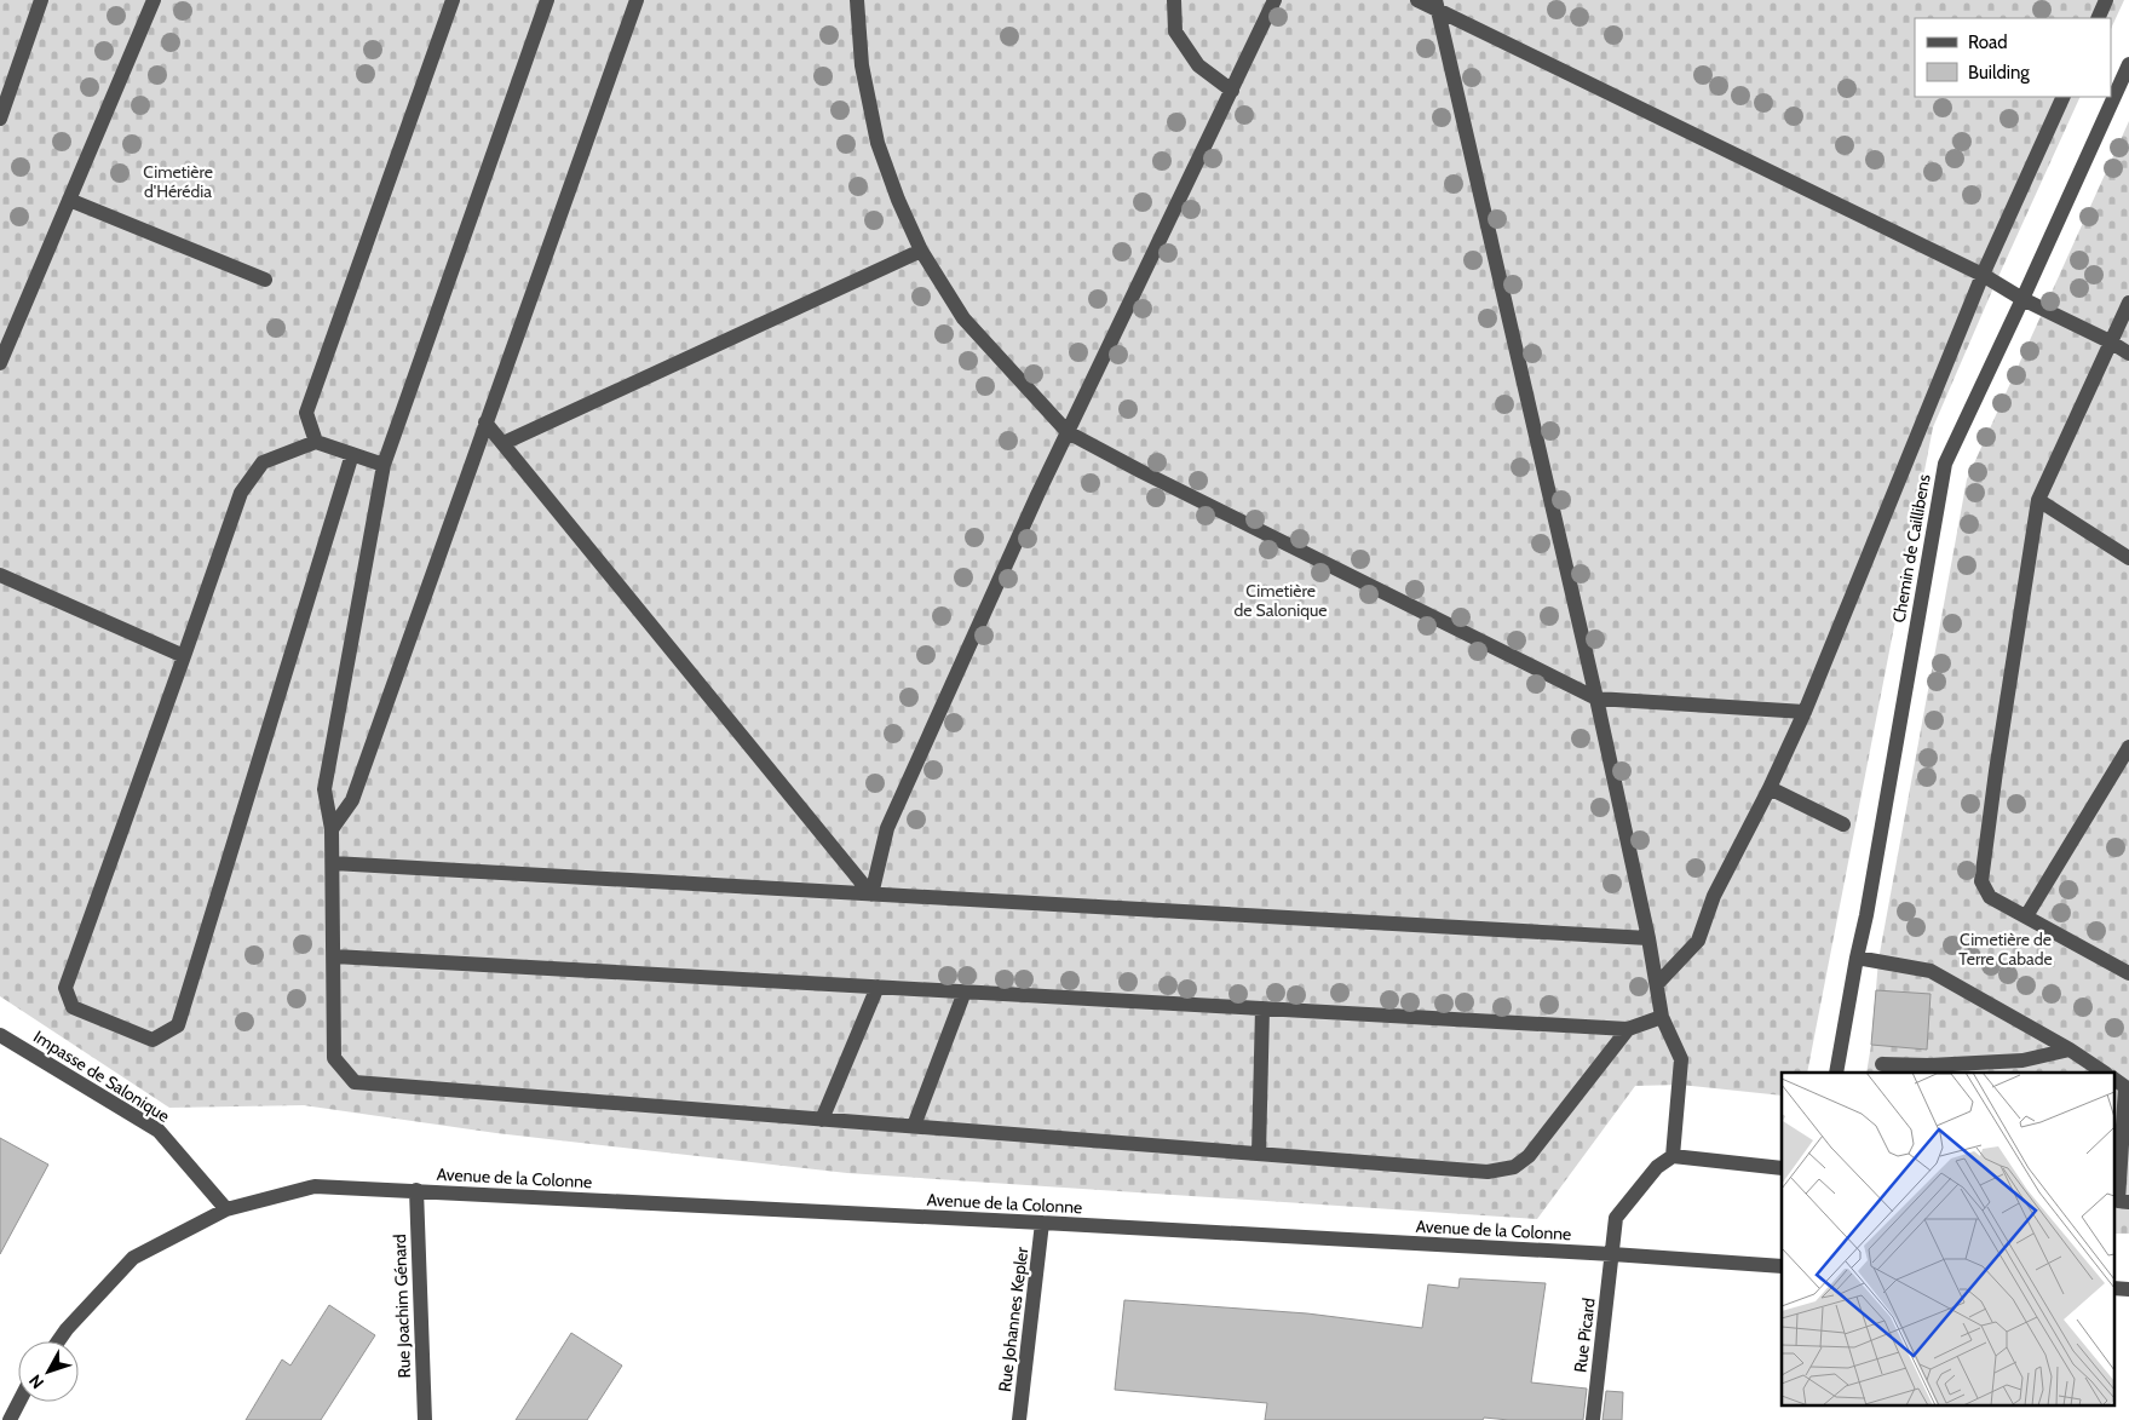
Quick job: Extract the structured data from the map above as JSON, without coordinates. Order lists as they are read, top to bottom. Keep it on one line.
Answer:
{"streets":{"street":["Chemin de Caillibens","Impasse de Salonique","Avenue de la Colonne","Rue Joachim Génard","Rue Johannes Kepler","Rue Picard"]},"crossings":[["Impasse de Salonique","Avenue de la Colonne"],["Avenue de la Colonne","Rue Joachim Génard"],["Avenue de la Colonne","Rue Johannes Kepler"],["Avenue de la Colonne","Rue Picard"]],"parks":["Cimetière d'Hérédia","Cimetière de Salonique","Cimetière de Terre Cabade"],"legend":["Road","Building"],"north":"bottom left"}
